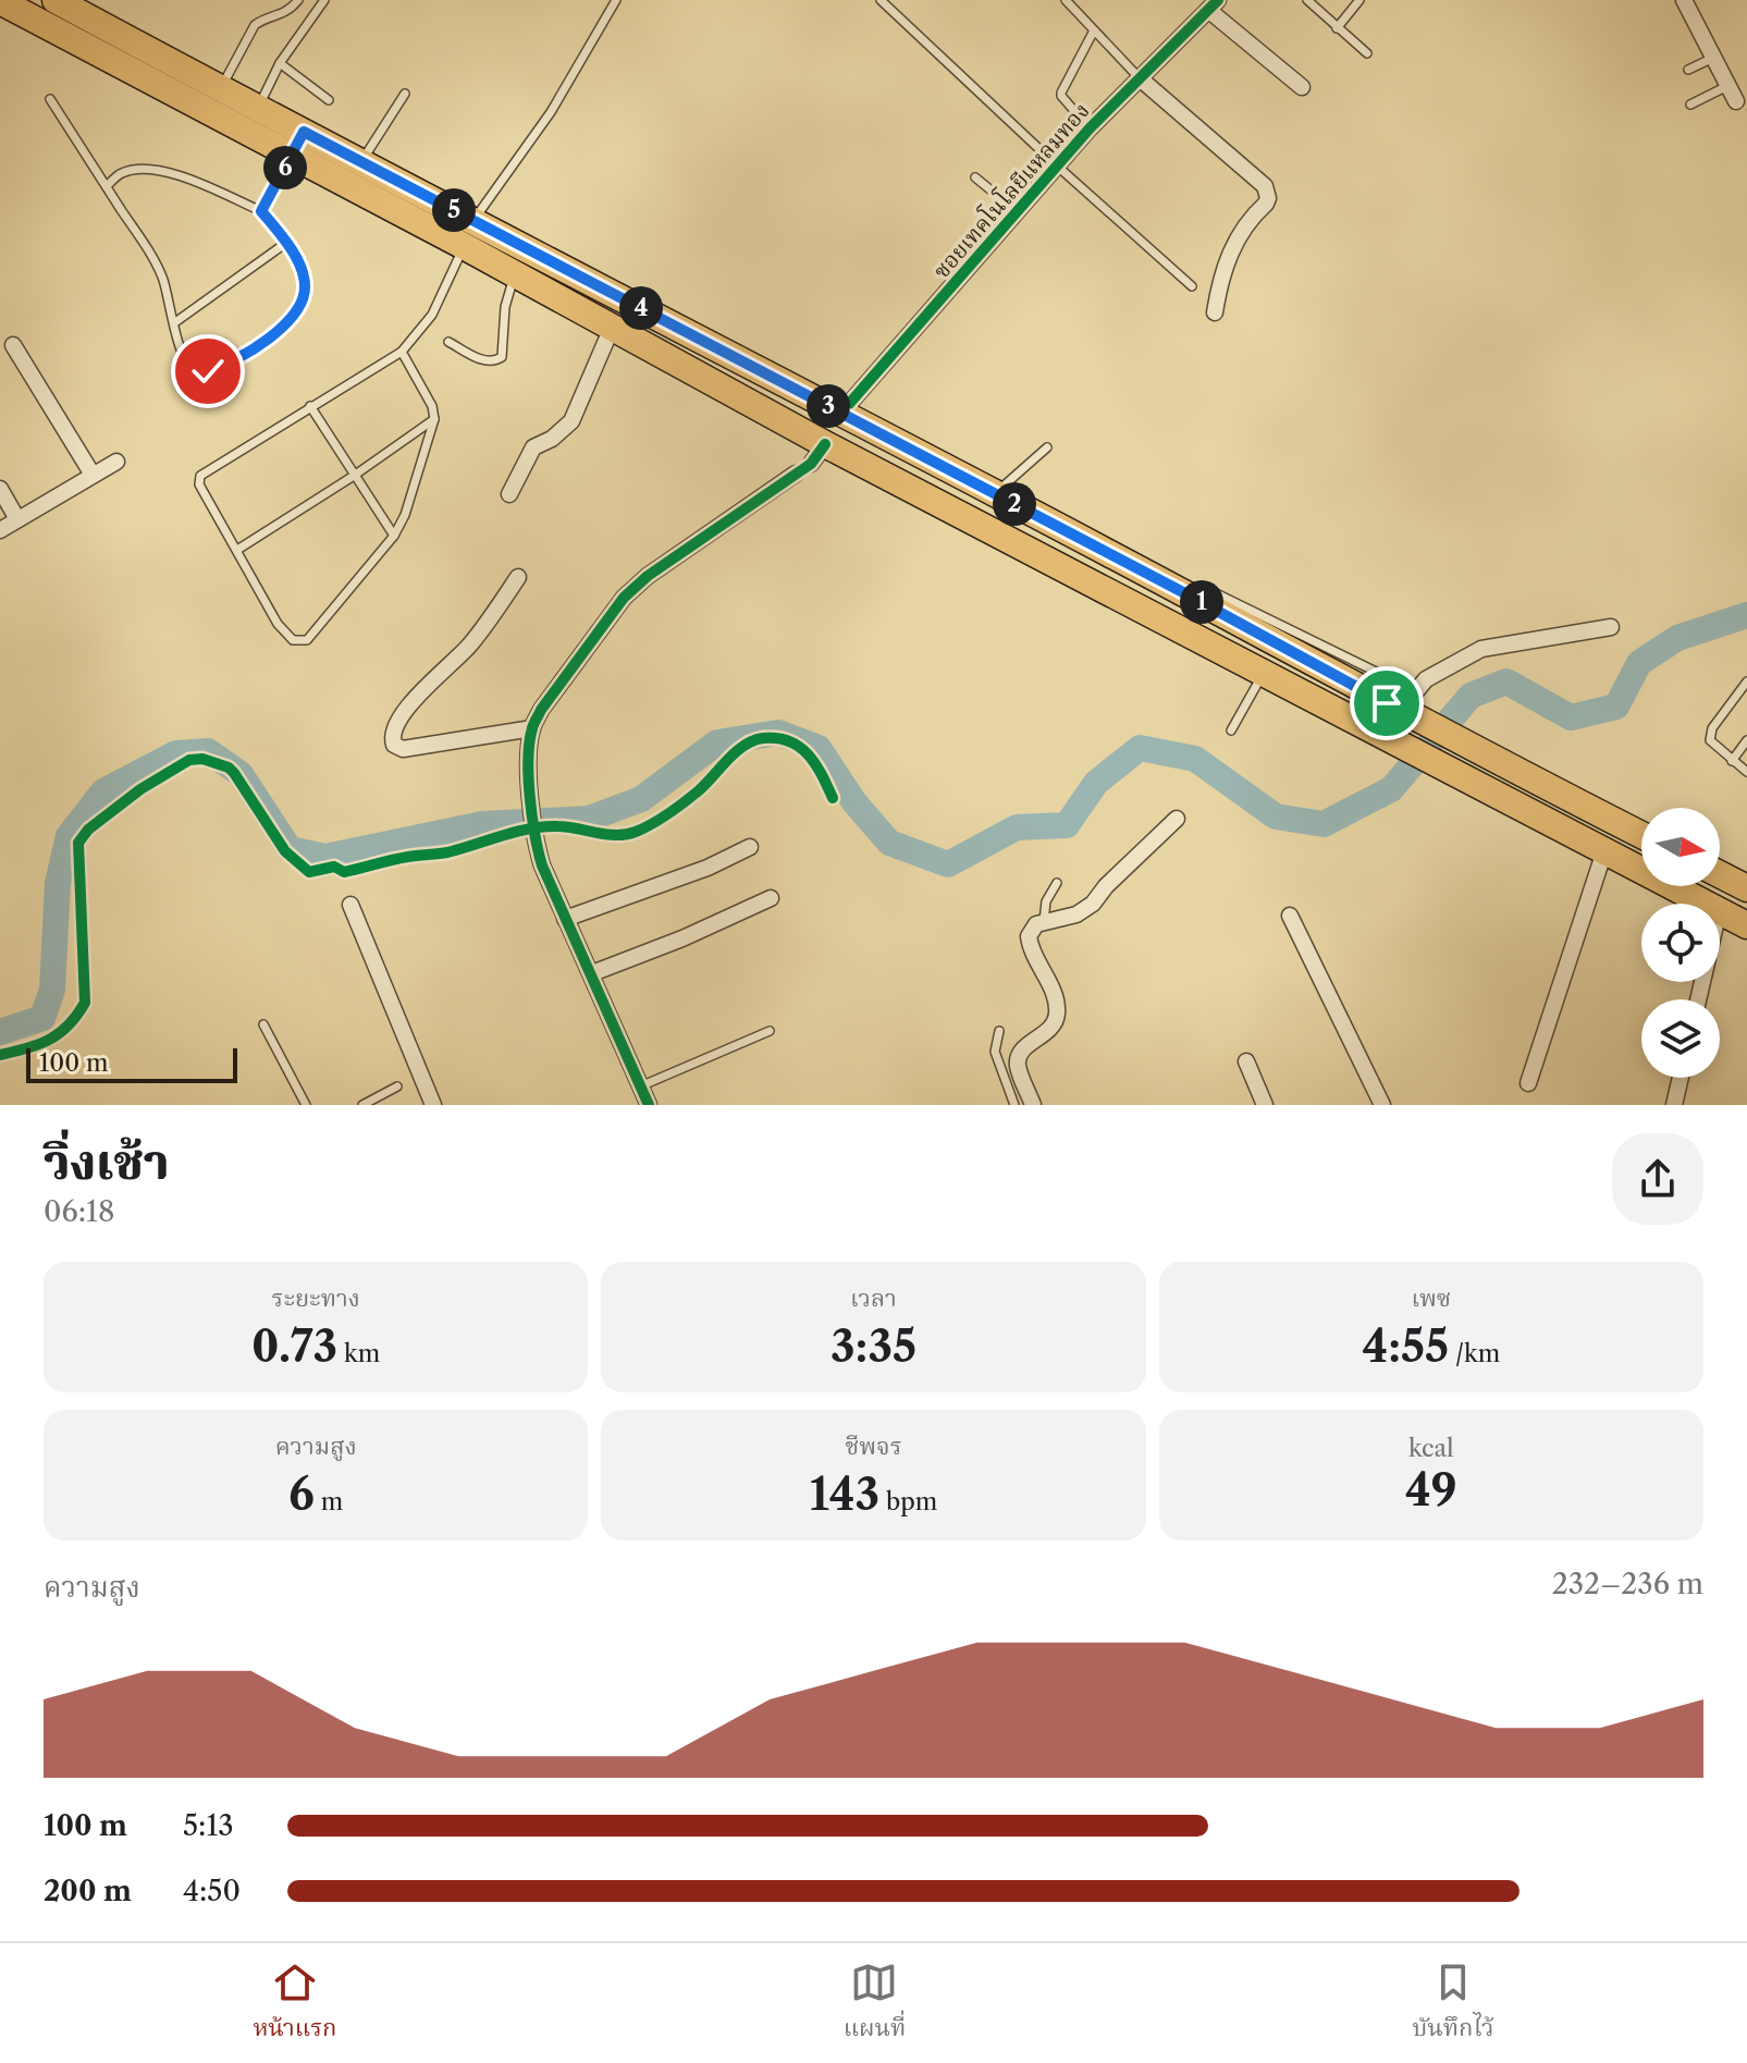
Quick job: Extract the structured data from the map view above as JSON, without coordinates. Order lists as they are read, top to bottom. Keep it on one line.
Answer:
{"streets":{"street":["ซอยเทคโนโลยีแหลมทอง"]},"scale_bar":"100 m","north":"right","page":{"pins":["6","5","4","3","2","1"],"scale":"100 m","heading":["วิ่งเช้า","06:18"],"stats":[["ระยะทาง","0.73 km"],["เวลา","3:35"],["เพซ","4:55 /km"],["ความสูง","6 m"],["ชีพจร","143 bpm"],["kcal","49"]],"chart":["ความสูง","232–236 m"],"list":[{"name":"100 m","note":"5:13"},{"name":"200 m","note":"4:50"}],"tabs":["หน้าแรก","แผนที่","บันทึกไว้"]}}
